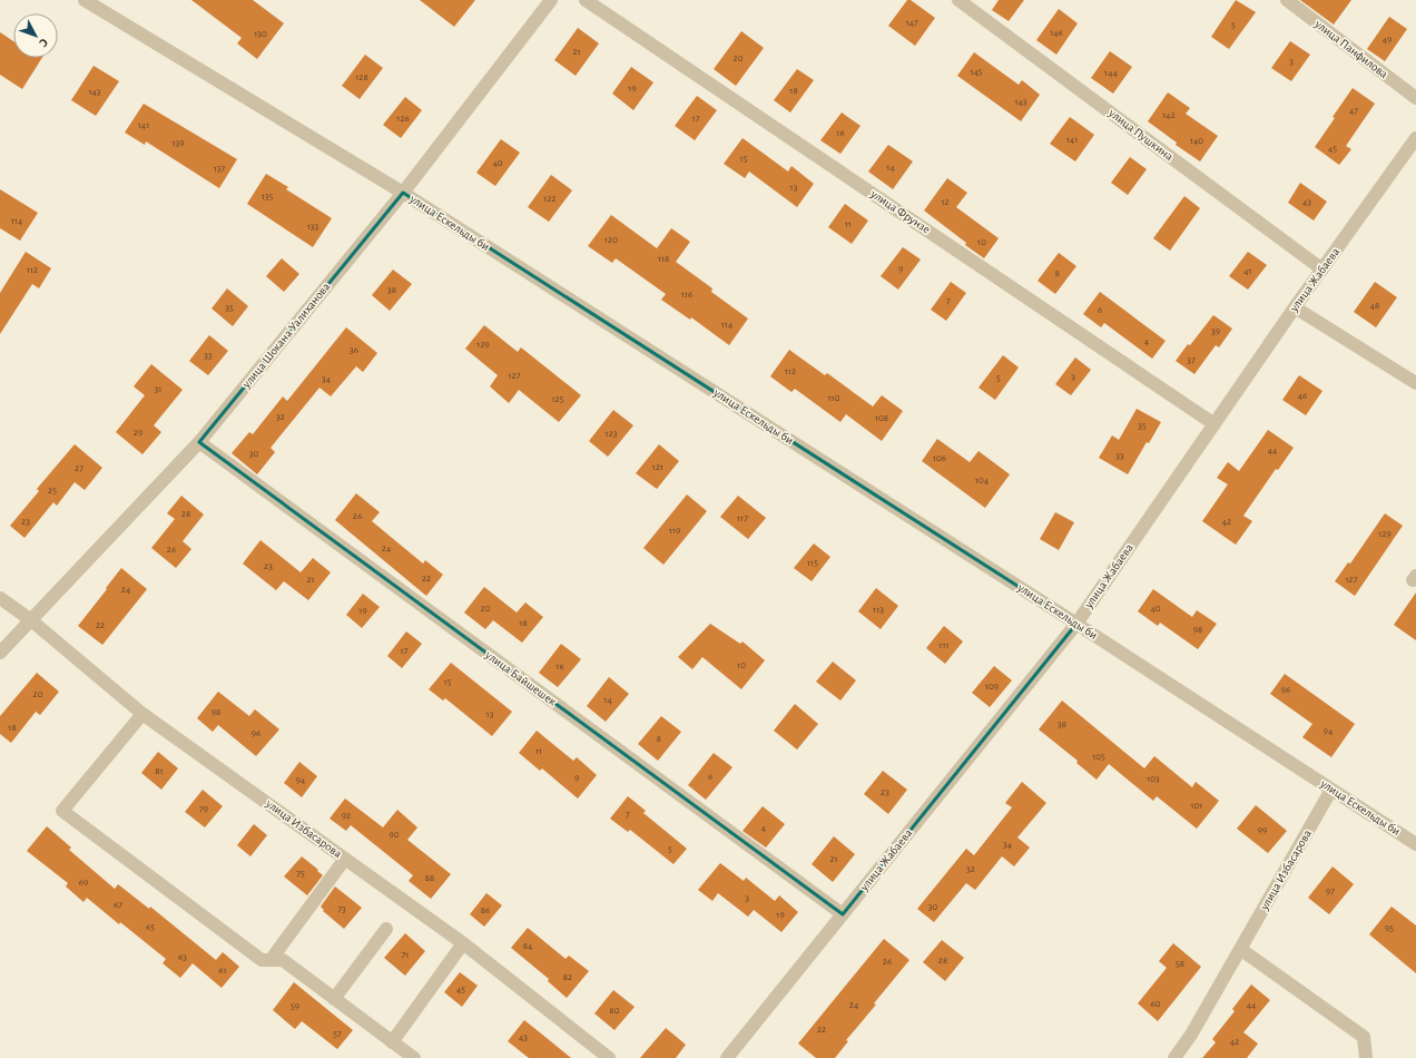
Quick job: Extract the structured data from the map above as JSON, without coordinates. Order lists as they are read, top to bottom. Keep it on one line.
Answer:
{"streets":{"street":["улица Панфилова","улица Пушкина","улица Фрунзе","улица Ескельды би","улица Жабаева","улица Шокана Уалиханова","улица Байшешек","улица Избасарова"]},"crossings":[["улица Пушкина","улица Жабаева"],["улица Фрунзе","улица Жабаева"],["улица Ескельды би","улица Жабаева"],["улица Ескельды би","улица Шокана Уалиханова"],["улица Ескельды би","улица Избасарова"],["улица Жабаева","улица Байшешек"],["улица Шокана Уалиханова","улица Байшешек"],["улица Шокана Уалиханова","улица Избасарова"]],"house_numbers":["147","5","146","130","49","21","20","3","145","144","128","19","18","143","143","47","142","126","17","141","16","141","140","139","45","15","40","14","137","13","135","122","12","43","114","11","133","120","10","118","9","112","41","8","38","116","7","48","35","6","114","39","4","129","36","33","37","112","127","3","5","34","31","46","110","125","32","108","35","29","123","44","30","33","106","121","27","104","25","28","26","117","23","42","119","129","24","26","115","23","22","21","127","24","20","40","113","19","18","22","98","111","17","10","16","15","109","96","20","14","98","13","38","18","94","96","8","11","105","81","6","9","103","94","23","101","79","7","92","4","99","90","34","5","21","32","75","88","69","97","3","67","30","73","86","19","65","95","84","71","63","28","26","58","61","82","45","60","24","44","59","80","22","57","43","42"],"north":"bottom right"}
